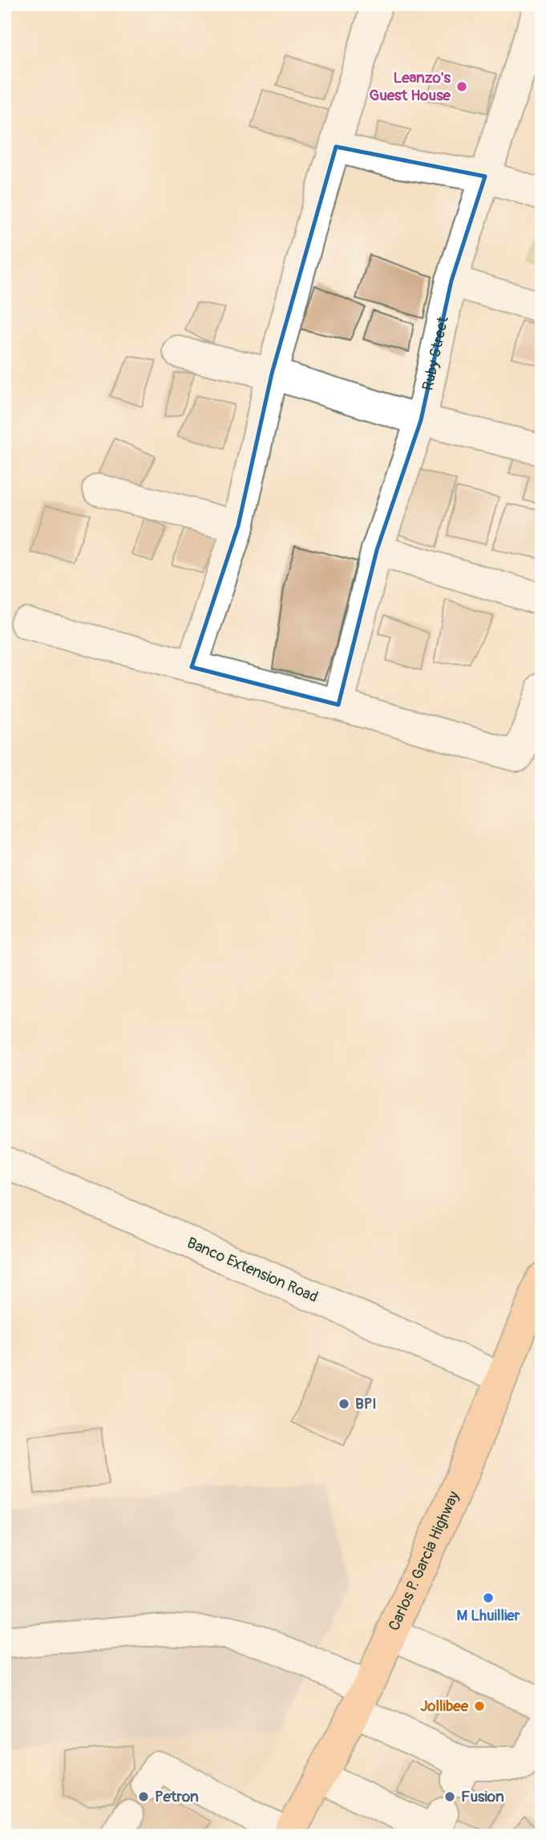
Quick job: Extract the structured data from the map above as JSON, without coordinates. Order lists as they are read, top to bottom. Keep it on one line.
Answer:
{"streets":{"highway":["Carlos P. Garcia Highway"],"street":["Ruby Street","Banco Extension Road"]},"crossings":[["Banco Extension Road","Carlos P. Garcia Highway"]],"places":["Leanzo's Guest House","BPI","M Lhuillier","Jollibee","Petron","Fusion"]}
